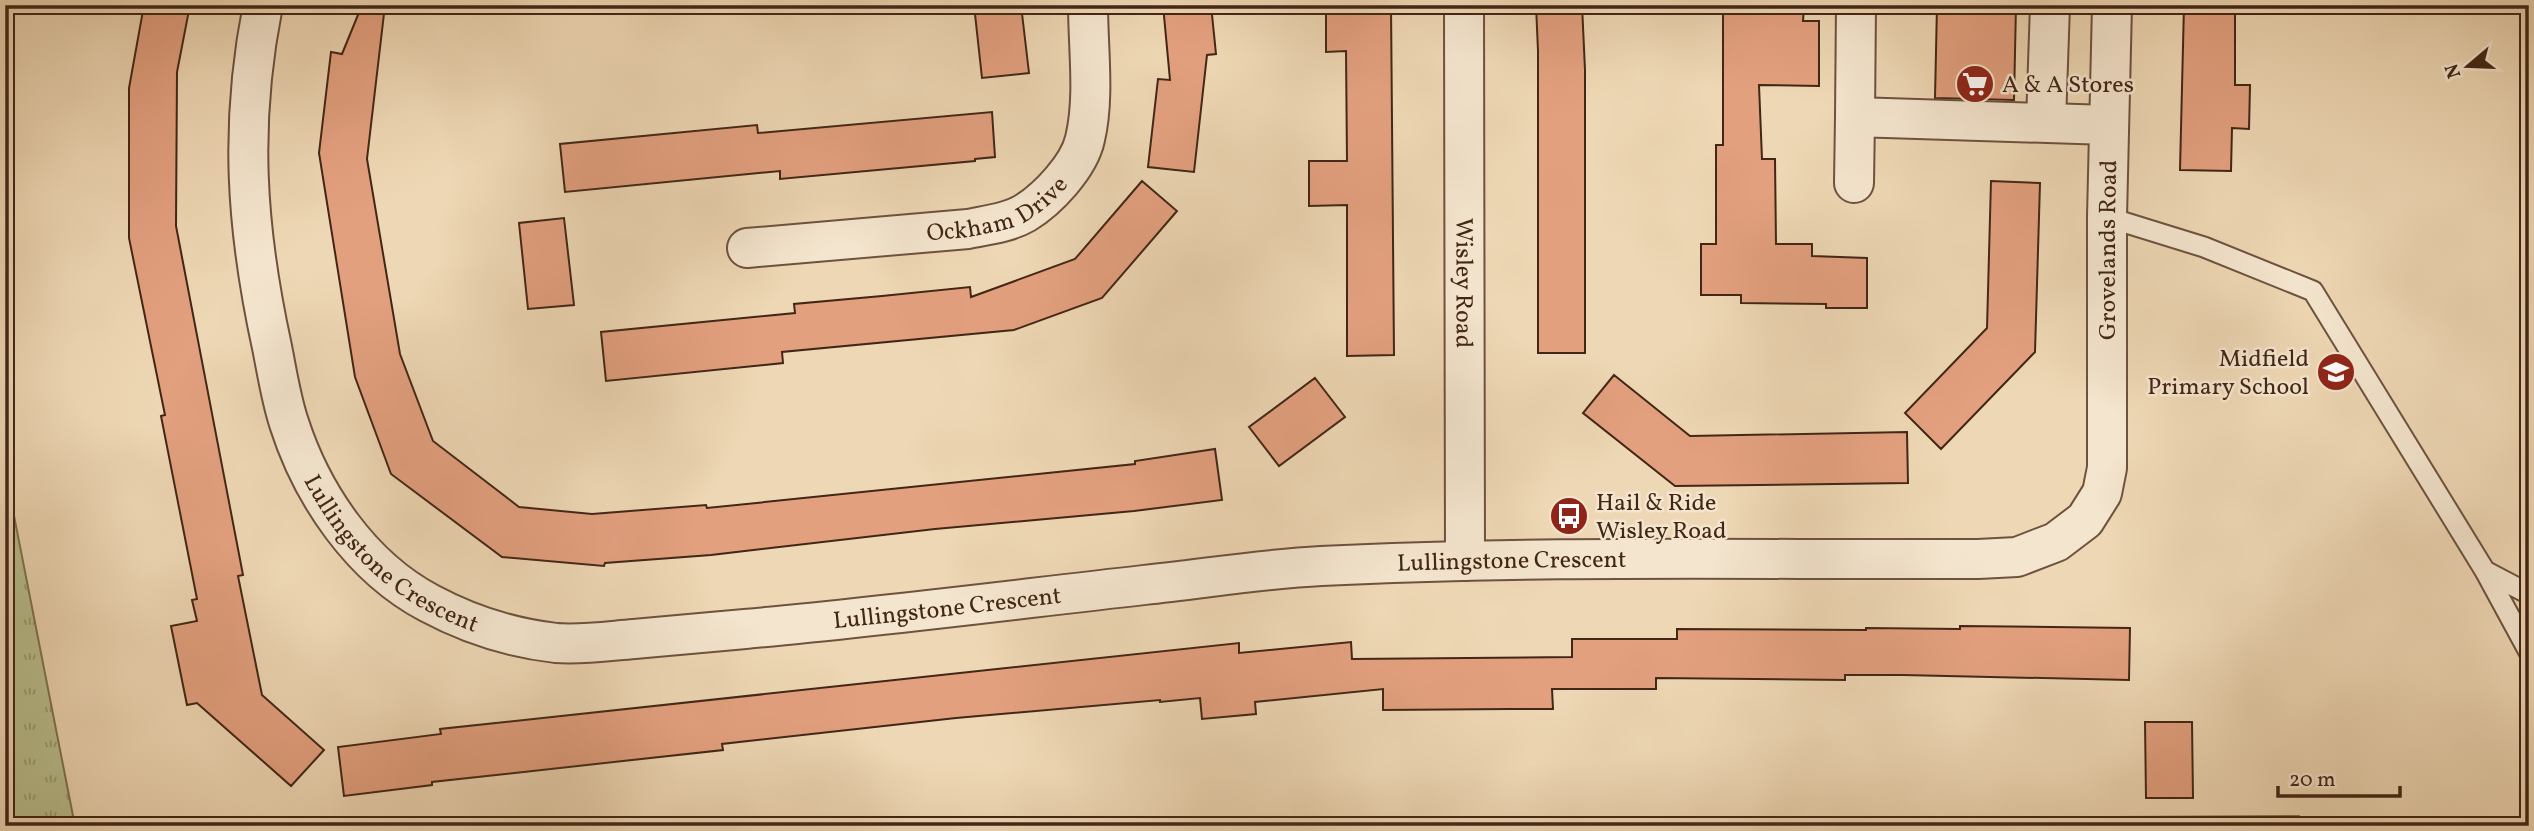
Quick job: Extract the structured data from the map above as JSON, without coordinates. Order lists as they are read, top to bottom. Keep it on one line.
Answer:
{"streets":{"street":["Ockham Drive","Grovelands Road","Wisley Road","Lullingstone Crescent"]},"crossings":[["Grovelands Road","Lullingstone Crescent"],["Wisley Road","Lullingstone Crescent"]],"places":{"supermarket":["A & A Stores"],"school or university":["Midfield Primary School"],"bus stop":["Hail & Ride Wisley Road"]},"scale_bar":"20 m","north":"left"}
